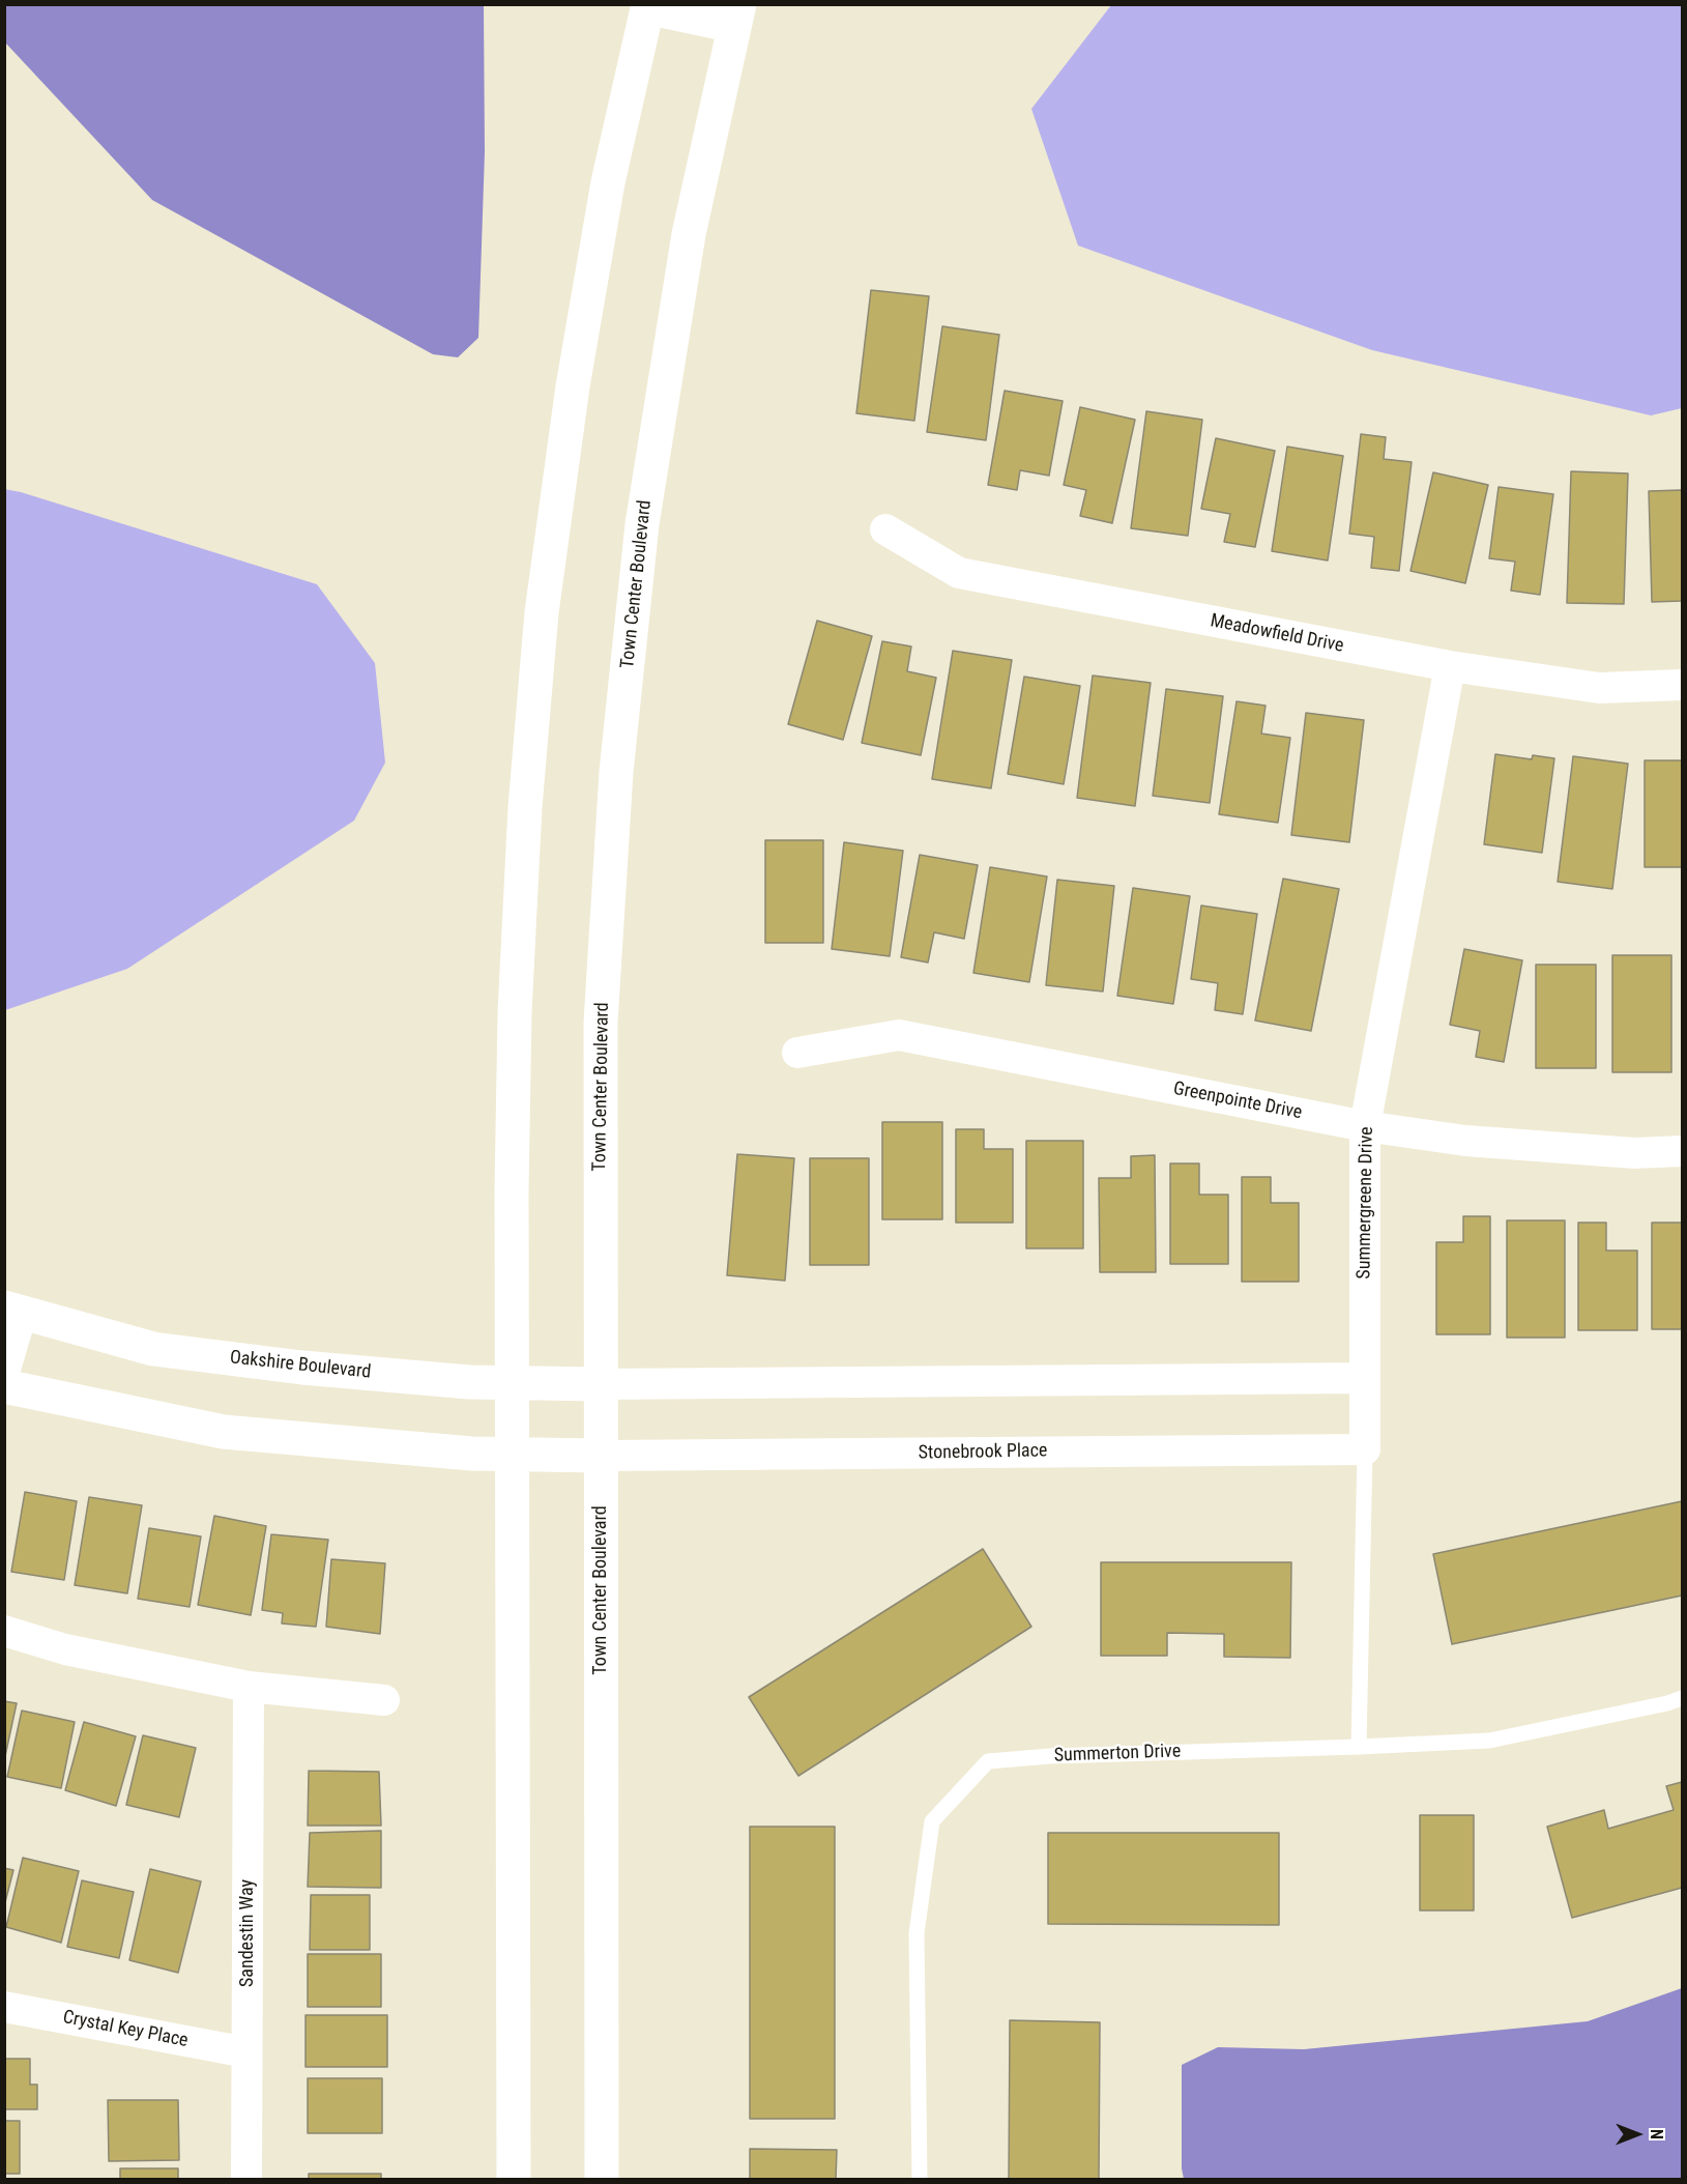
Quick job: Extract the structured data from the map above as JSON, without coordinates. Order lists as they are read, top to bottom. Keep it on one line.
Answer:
{"streets":{"main road":["Town Center Boulevard","Oakshire Boulevard"],"street":["Meadowfield Drive","Greenpointe Drive","Summergreene Drive","Stonebrook Place","Sandestin Way","Crystal Key Place"],"lane":["Summerton Drive"]},"crossings":[["Town Center Boulevard","Oakshire Boulevard"],["Town Center Boulevard","Stonebrook Place"],["Meadowfield Drive","Summergreene Drive"],["Greenpointe Drive","Summergreene Drive"],["Summergreene Drive","Stonebrook Place"],["Summergreene Drive","Summerton Drive"],["Sandestin Way","Crystal Key Place"]],"north":"right"}
